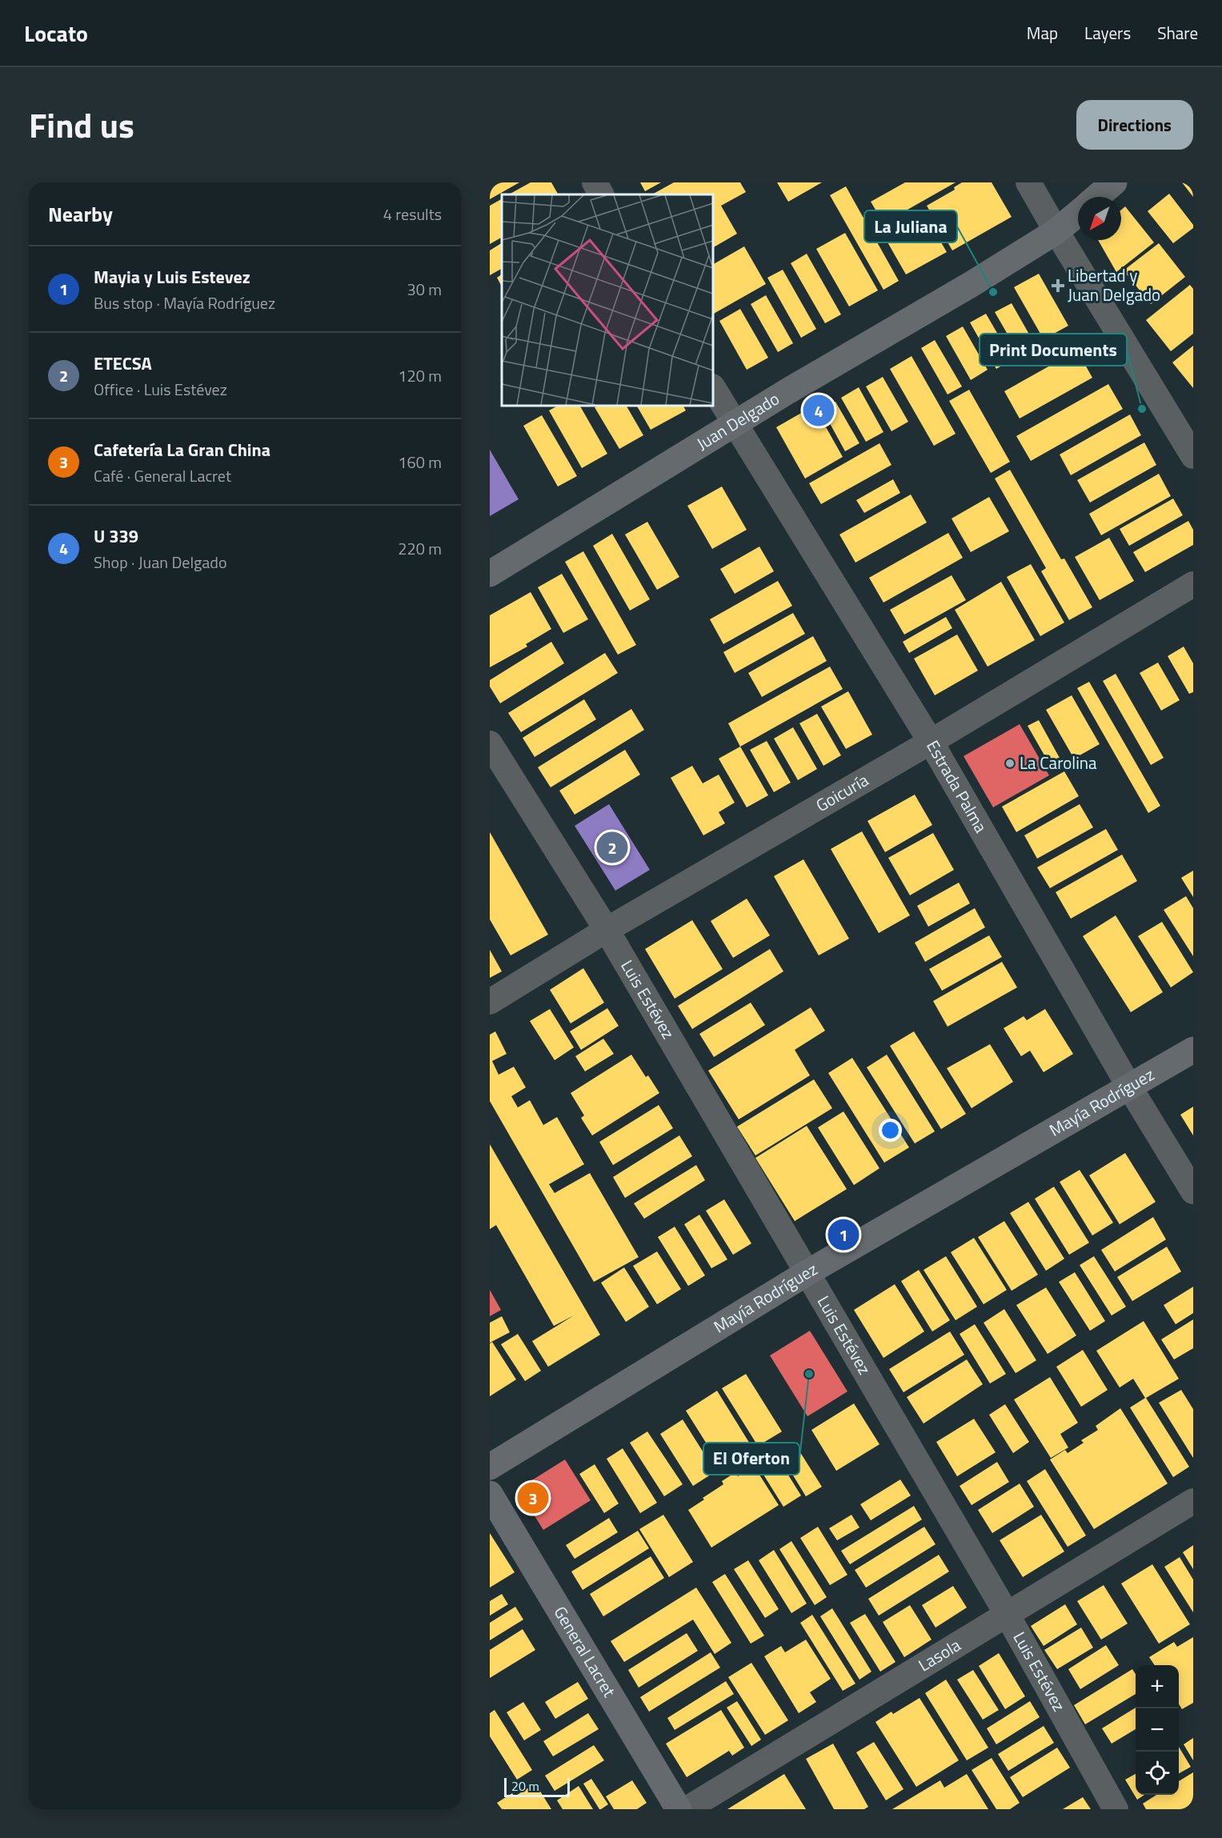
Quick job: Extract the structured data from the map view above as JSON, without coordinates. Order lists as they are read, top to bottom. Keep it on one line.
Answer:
{"streets":{"main road":["Juan Delgado","Mayía Rodríguez","General Lacret"],"street":["Estrada Palma","Goicuría","Luis Estévez","Lasola"]},"crossings":[["Juan Delgado","Estrada Palma"],["Estrada Palma","Goicuría"],["Estrada Palma","Mayía Rodríguez"],["Goicuría","Luis Estévez"],["Luis Estévez","Mayía Rodríguez"],["Luis Estévez","Lasola"]],"places":{"health":["Libertad y Juan Delgado"],"other":["La Juliana","Print Documents","La Carolina","El Oferton"]},"scale_bar":"20 m","north":"bottom left","page":{"header":"Locato","nav":["Map","Layers","Share"],"title":"Find us","buttons":"Directions","heading":["Nearby","4 results"],"list":[{"mark":"1","name":"Mayia y Luis Estevez","note":"Bus stop · Mayía Rodríguez","value":"30 m"},{"mark":"2","name":"ETECSA","note":"Office · Luis Estévez","value":"120 m"},{"mark":"3","name":"Cafetería La Gran China","note":"Café · General Lacret","value":"160 m"},{"mark":"4","name":"U 339","note":"Shop · Juan Delgado","value":"220 m"}],"pins":["4","2","1","3"],"map_buttons":["+","−"],"scale":"20 m"}}
